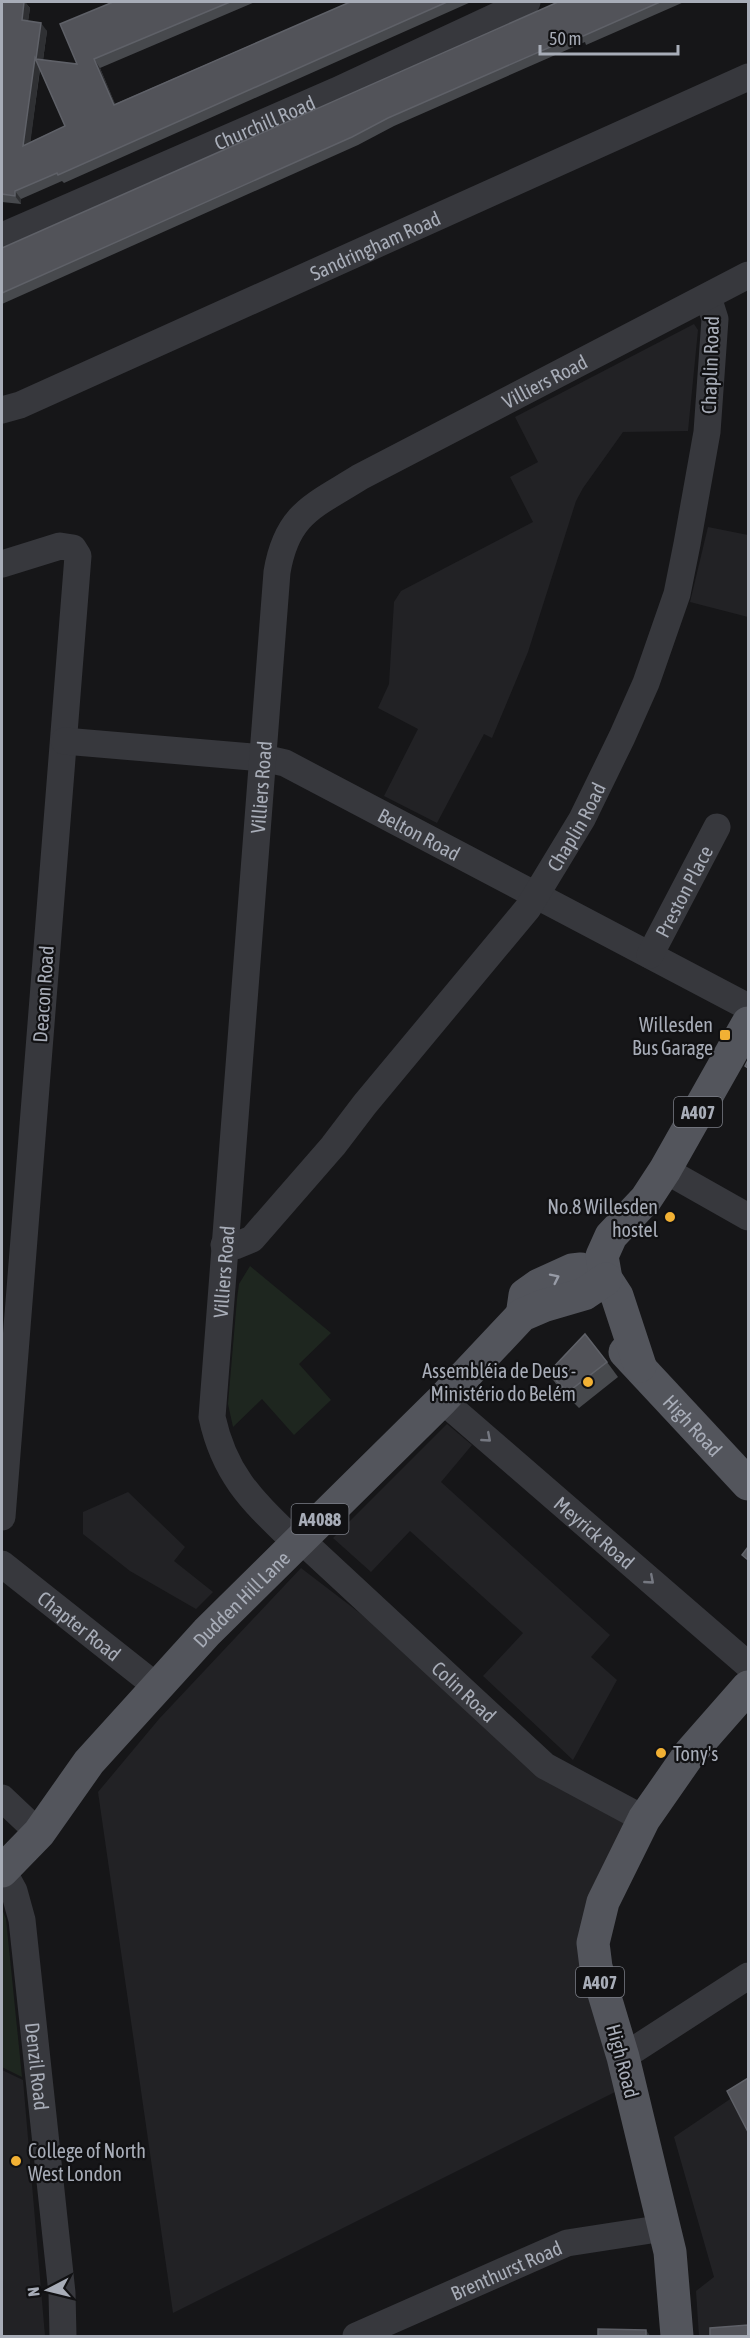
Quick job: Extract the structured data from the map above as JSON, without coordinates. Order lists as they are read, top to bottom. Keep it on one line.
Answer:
{"streets":{"main road":["A407","High Road","A4088","Dudden Hill Lane"],"street":["Churchill Road","Sandringham Road","Chaplin Road","Villiers Road","Belton Road","Preston Place","Deacon Road","Meyrick Road","Chapter Road","Colin Road","Denzil Road","Brenthurst Road"]},"crossings":[["Chaplin Road","Villiers Road"],["Chaplin Road","Belton Road"],["Villiers Road","Belton Road"],["Villiers Road","Dudden Hill Lane"],["Villiers Road","Colin Road"],["Belton Road","Preston Place"],["Belton Road","Deacon Road"],["High Road","Dudden Hill Lane"],["High Road","Colin Road"],["High Road","Brenthurst Road"],["Meyrick Road","Dudden Hill Lane"],["Dudden Hill Lane","Chapter Road"],["Dudden Hill Lane","Colin Road"],["Dudden Hill Lane","Denzil Road"]],"one_way":["Meyrick Road"],"places":{"transit":["Willesden Bus Garage"],"other":["No.8 Willesden hostel","Assembléia de Deus - Ministério do Belém","Tony's","College of North West London"]},"scale_bar":"50 m","north":"left"}
